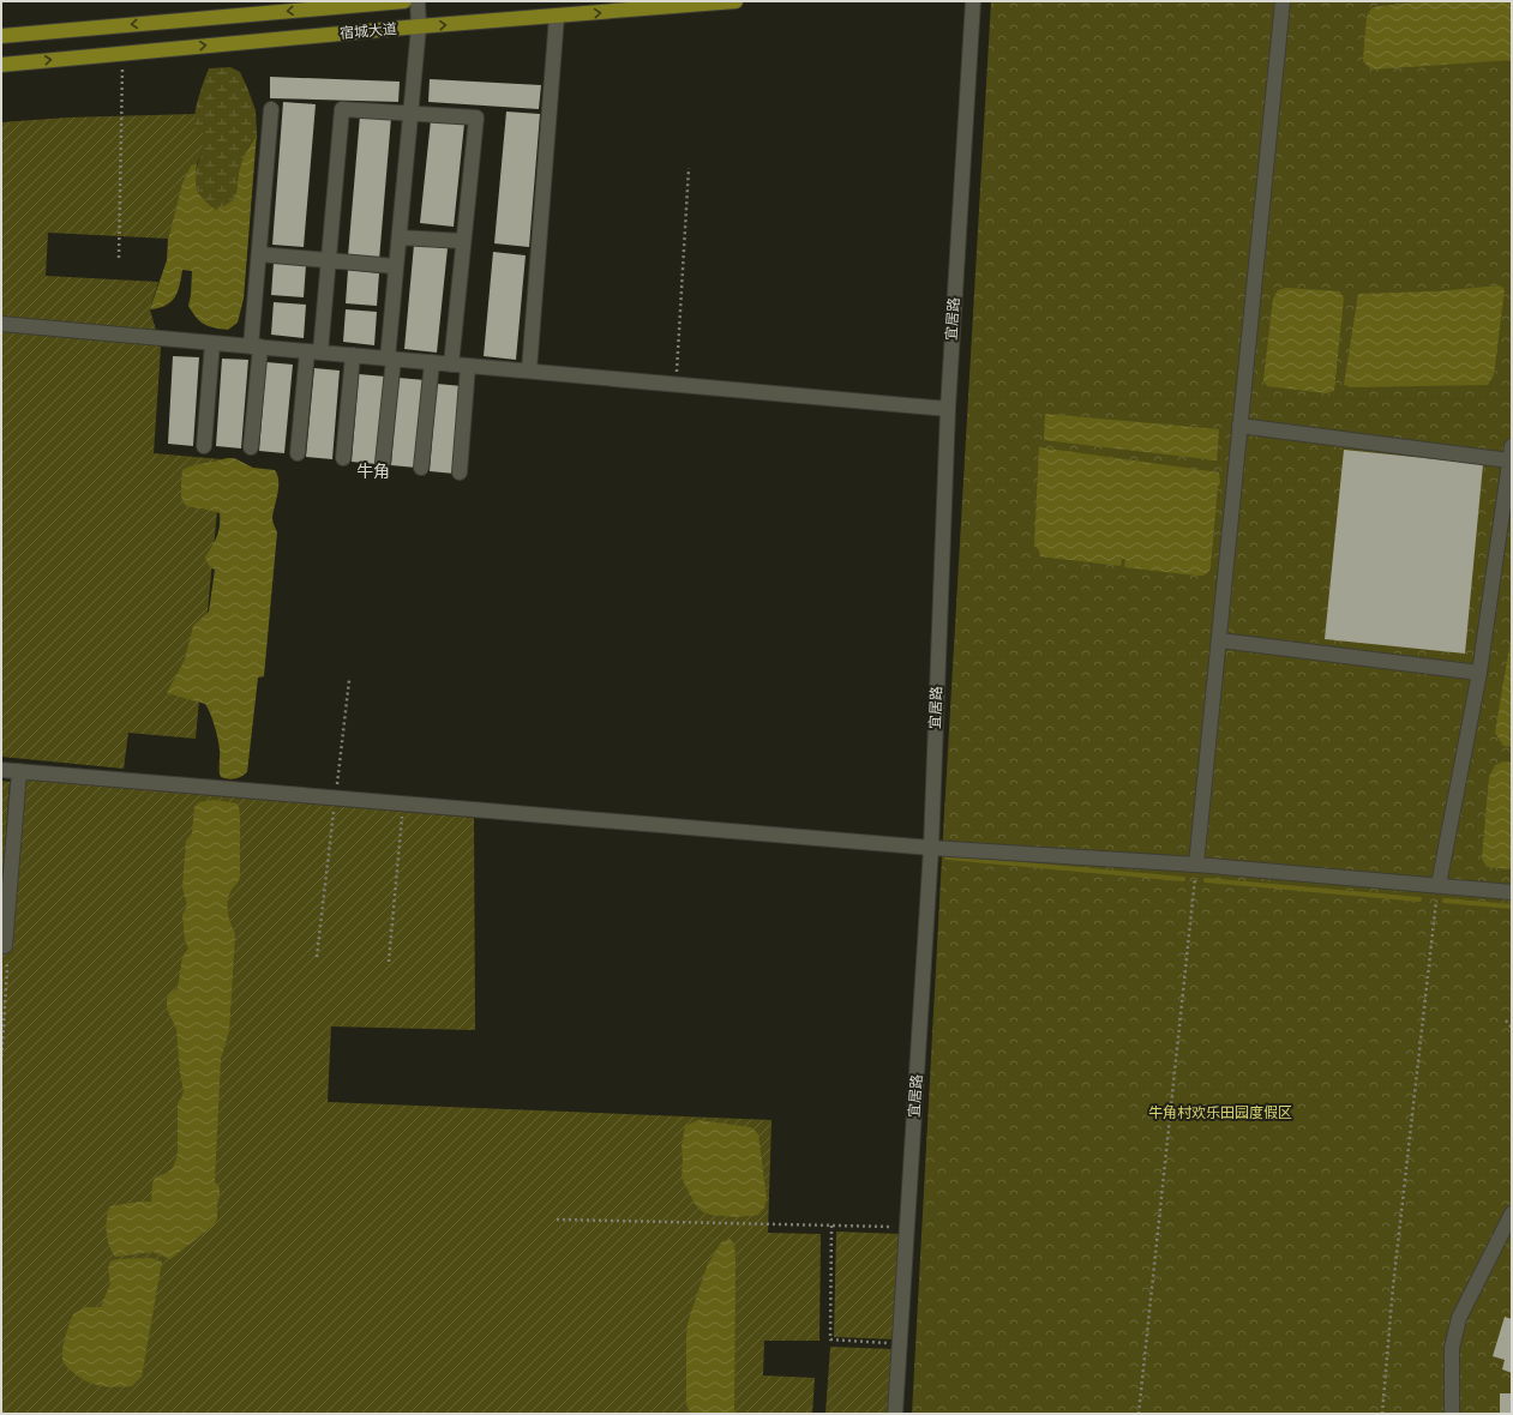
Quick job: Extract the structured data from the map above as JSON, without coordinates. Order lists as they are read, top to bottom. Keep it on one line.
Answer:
{"streets":{"main road":["宿城大道"],"street":["宜居路"]},"districts":["牛角"],"parks":["牛角村欢乐田园度假区"]}
